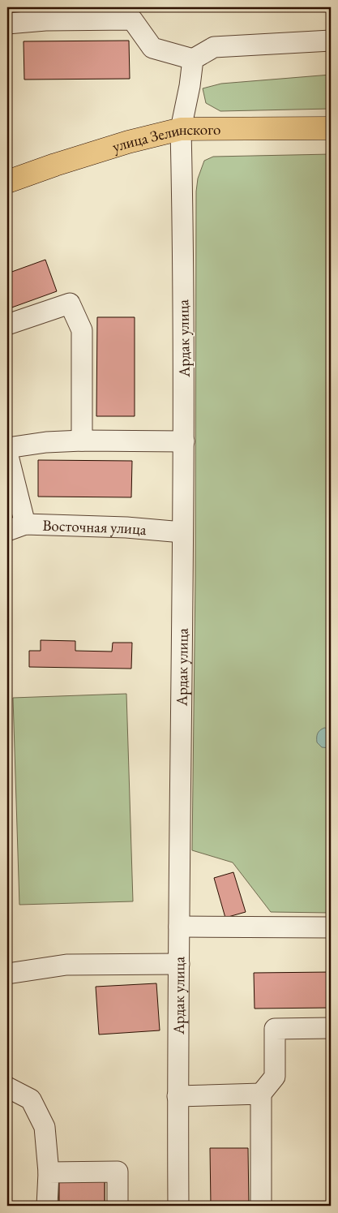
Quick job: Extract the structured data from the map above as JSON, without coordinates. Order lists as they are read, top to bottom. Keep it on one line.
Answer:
{"streets":{"main road":["улица Зелинского"],"street":["Ардак улица","Восточная улица"]},"crossings":[["улица Зелинского","Ардак улица"],["Ардак улица","Восточная улица"]]}
